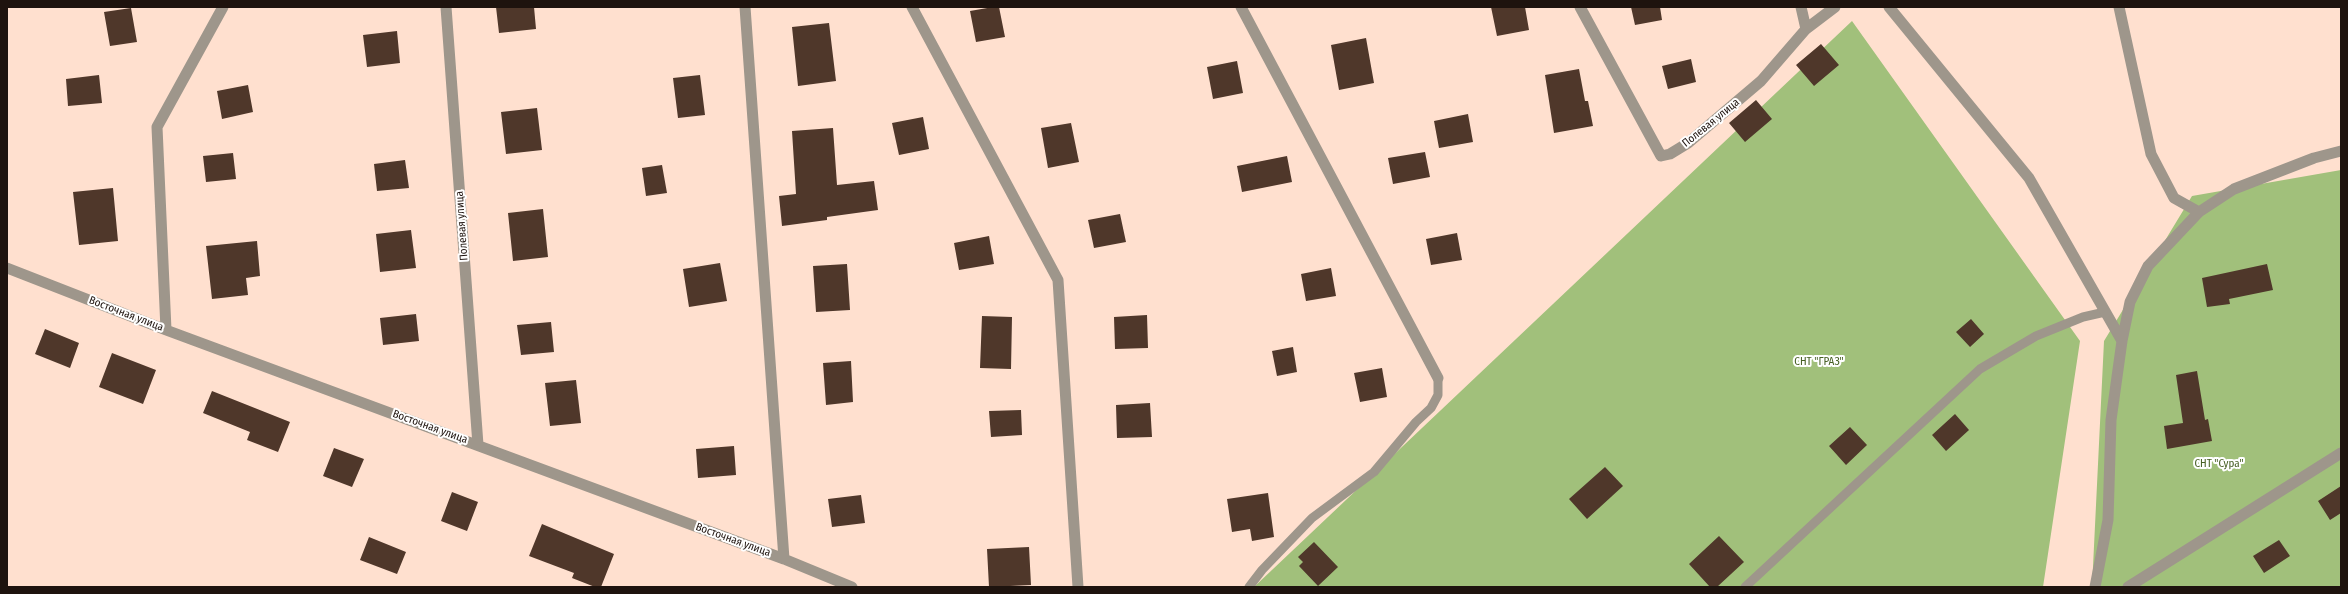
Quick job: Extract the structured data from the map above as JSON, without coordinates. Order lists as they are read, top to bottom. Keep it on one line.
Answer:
{"streets":{"street":["Полевая улица","Восточная улица"]},"crossings":[["Полевая улица","Восточная улица"]],"parks":["СНТ \"ГРАЗ\"","СНТ \"Сура\""]}
